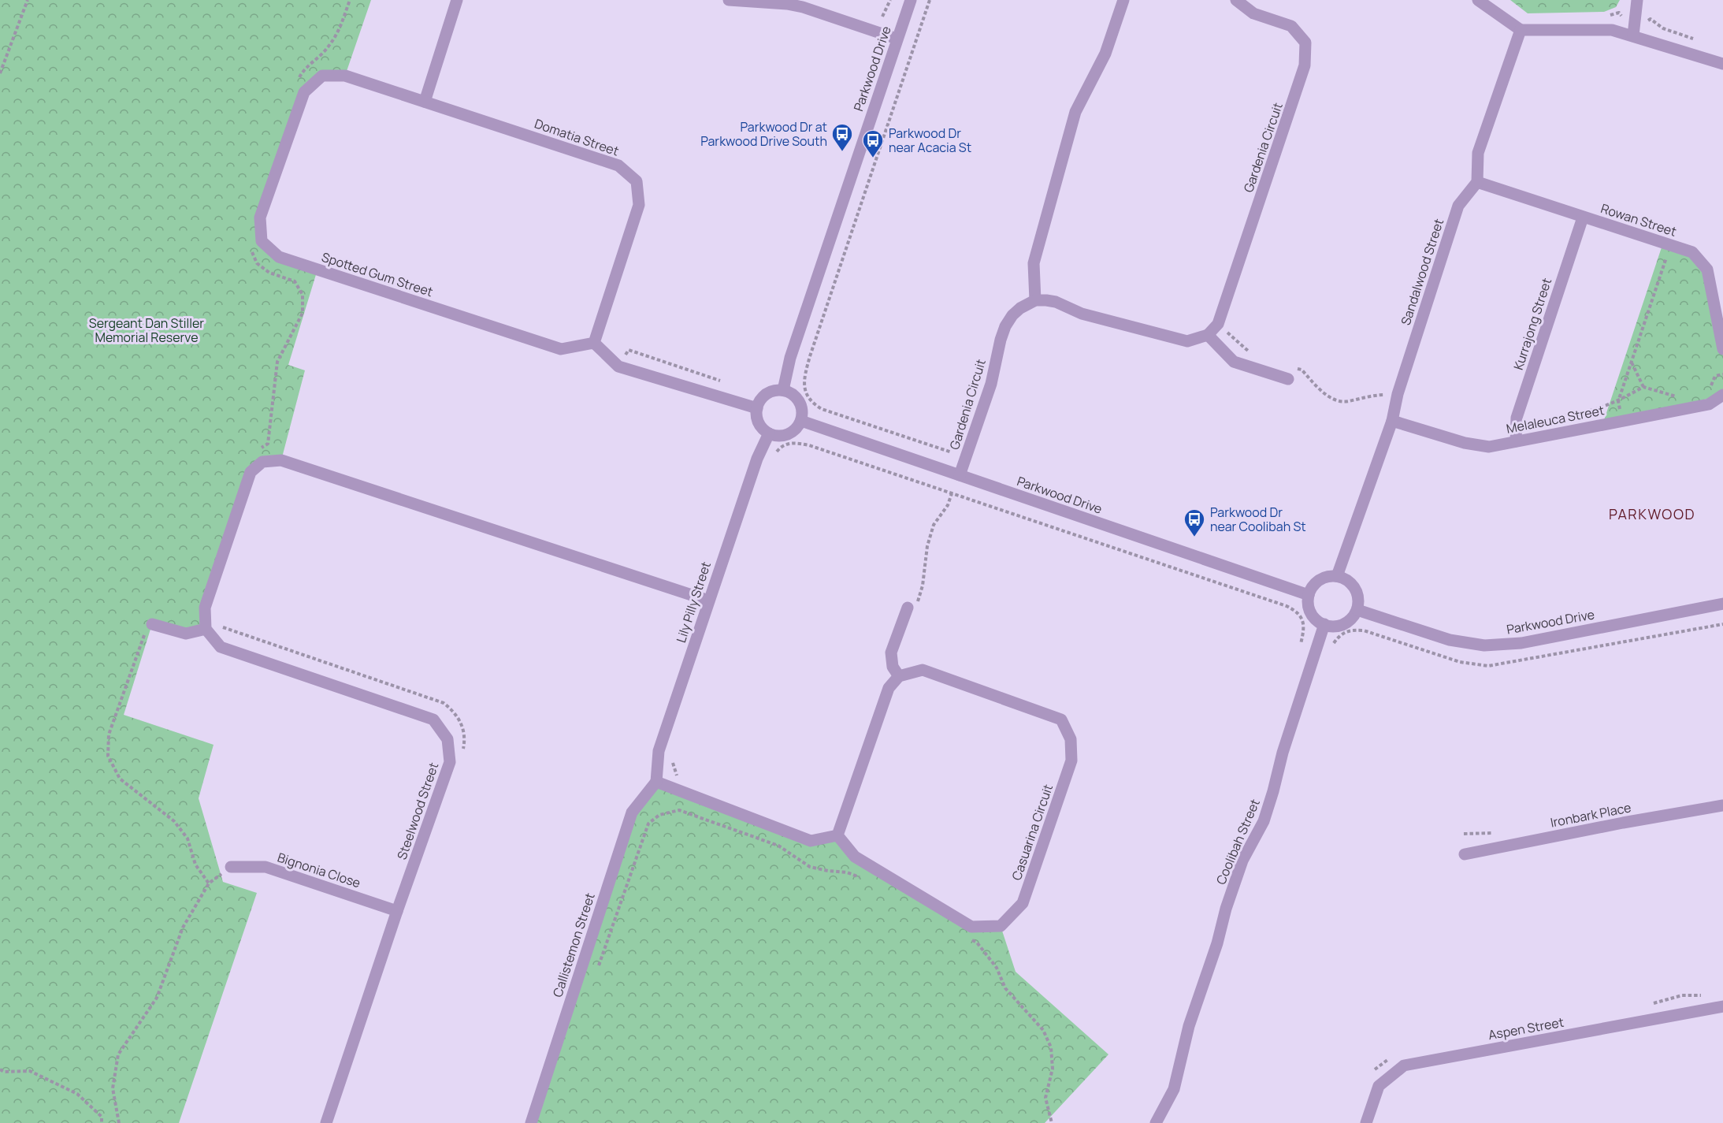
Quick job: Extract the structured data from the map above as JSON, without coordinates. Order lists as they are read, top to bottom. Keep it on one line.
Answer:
{"streets":{"street":["Parkwood Drive","Domatia Street","Gardenia Circuit","Rowan Street","Sandalwood Street","Spotted Gum Street","Kurrajong Street","Melaleuca Street","Lily Pilly Street","Steelwood Street","Ironbark Place","Casuarina Circuit","Coolibah Street","Bignonia Close","Callistemon Street","Aspen Street"]},"crossings":[["Parkwood Drive","Gardenia Circuit"],["Parkwood Drive","Sandalwood Street"],["Parkwood Drive","Lily Pilly Street"],["Parkwood Drive","Coolibah Street"],["Domatia Street","Spotted Gum Street"],["Rowan Street","Sandalwood Street"],["Rowan Street","Kurrajong Street"],["Sandalwood Street","Melaleuca Street"],["Sandalwood Street","Coolibah Street"],["Kurrajong Street","Melaleuca Street"],["Lily Pilly Street","Callistemon Street"],["Steelwood Street","Bignonia Close"]],"districts":["PARKWOOD"],"parks":["Sergeant Dan Stiller Memorial Reserve"],"places":{"bus stop":["Parkwood Dr at Parkwood Drive South","Parkwood Dr near Acacia St","Parkwood Dr near Coolibah St"]}}
